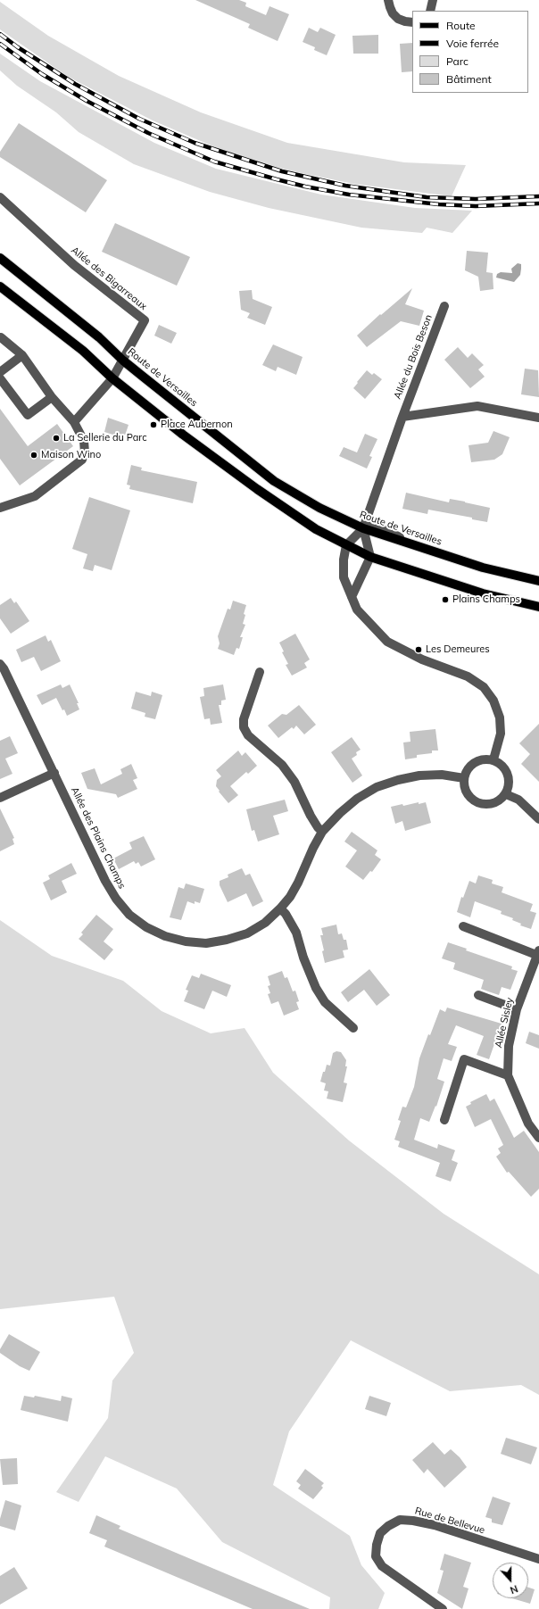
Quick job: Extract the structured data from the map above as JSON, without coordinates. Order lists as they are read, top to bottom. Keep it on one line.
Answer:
{"streets":{"main road":["Route de Versailles"],"street":["Allée des Bigarreaux","Allée du Bois Beson","Allée des Plains Champs","Allée Sisley","Rue de Bellevue"]},"crossings":[["Allée des Bigarreaux","Route de Versailles"],["Allée du Bois Beson","Route de Versailles"]],"places":["Place Aubernon","La Sellerie du Parc","Maison Wino","Plains Champs","Les Demeures"],"legend":["Route","Voie ferrée","Parc","Bâtiment"],"north":"bottom"}
